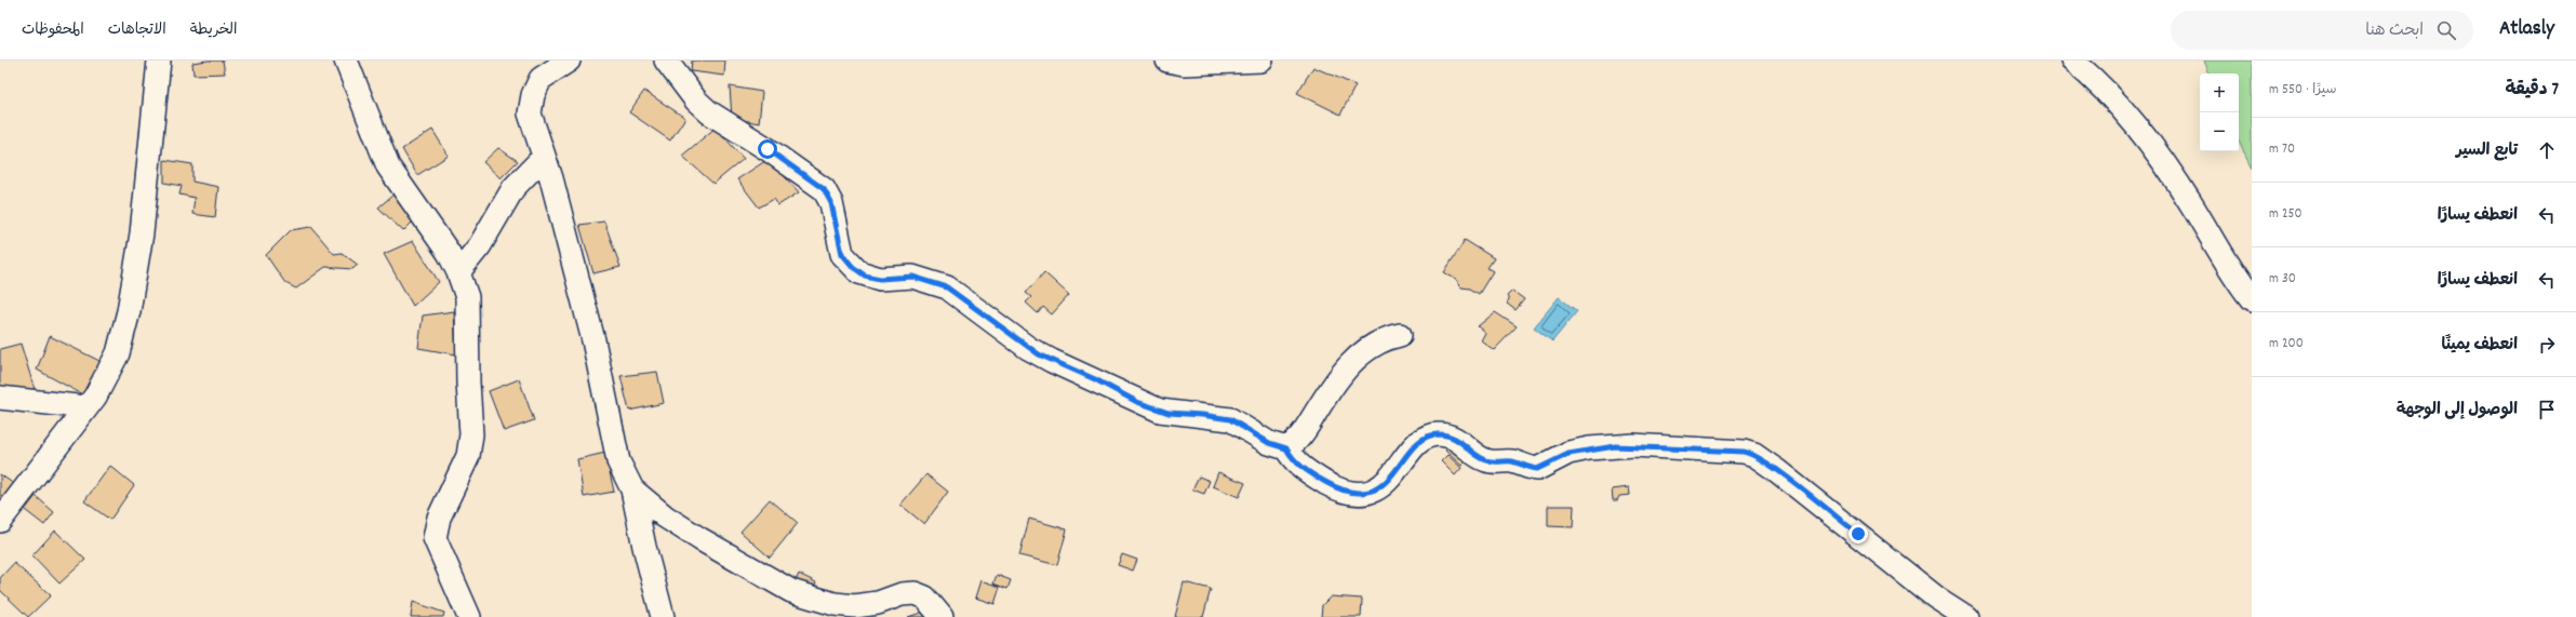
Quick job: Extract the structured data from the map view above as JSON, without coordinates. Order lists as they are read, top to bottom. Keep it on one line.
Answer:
{"page":{"header":"Atlasly","search":"ابحث هنا","nav":["الخريطة","الاتجاهات","المحفوظات"],"heading":["7 دقيقة","سيرًا · 550 m"],"map_buttons":["+","−"],"list":[["تابع السير","70 m"],["انعطف يسارًا","250 m"],["انعطف يسارًا","30 m"],["انعطف يمينًا","200 m"],"الوصول إلى الوجهة"]}}
